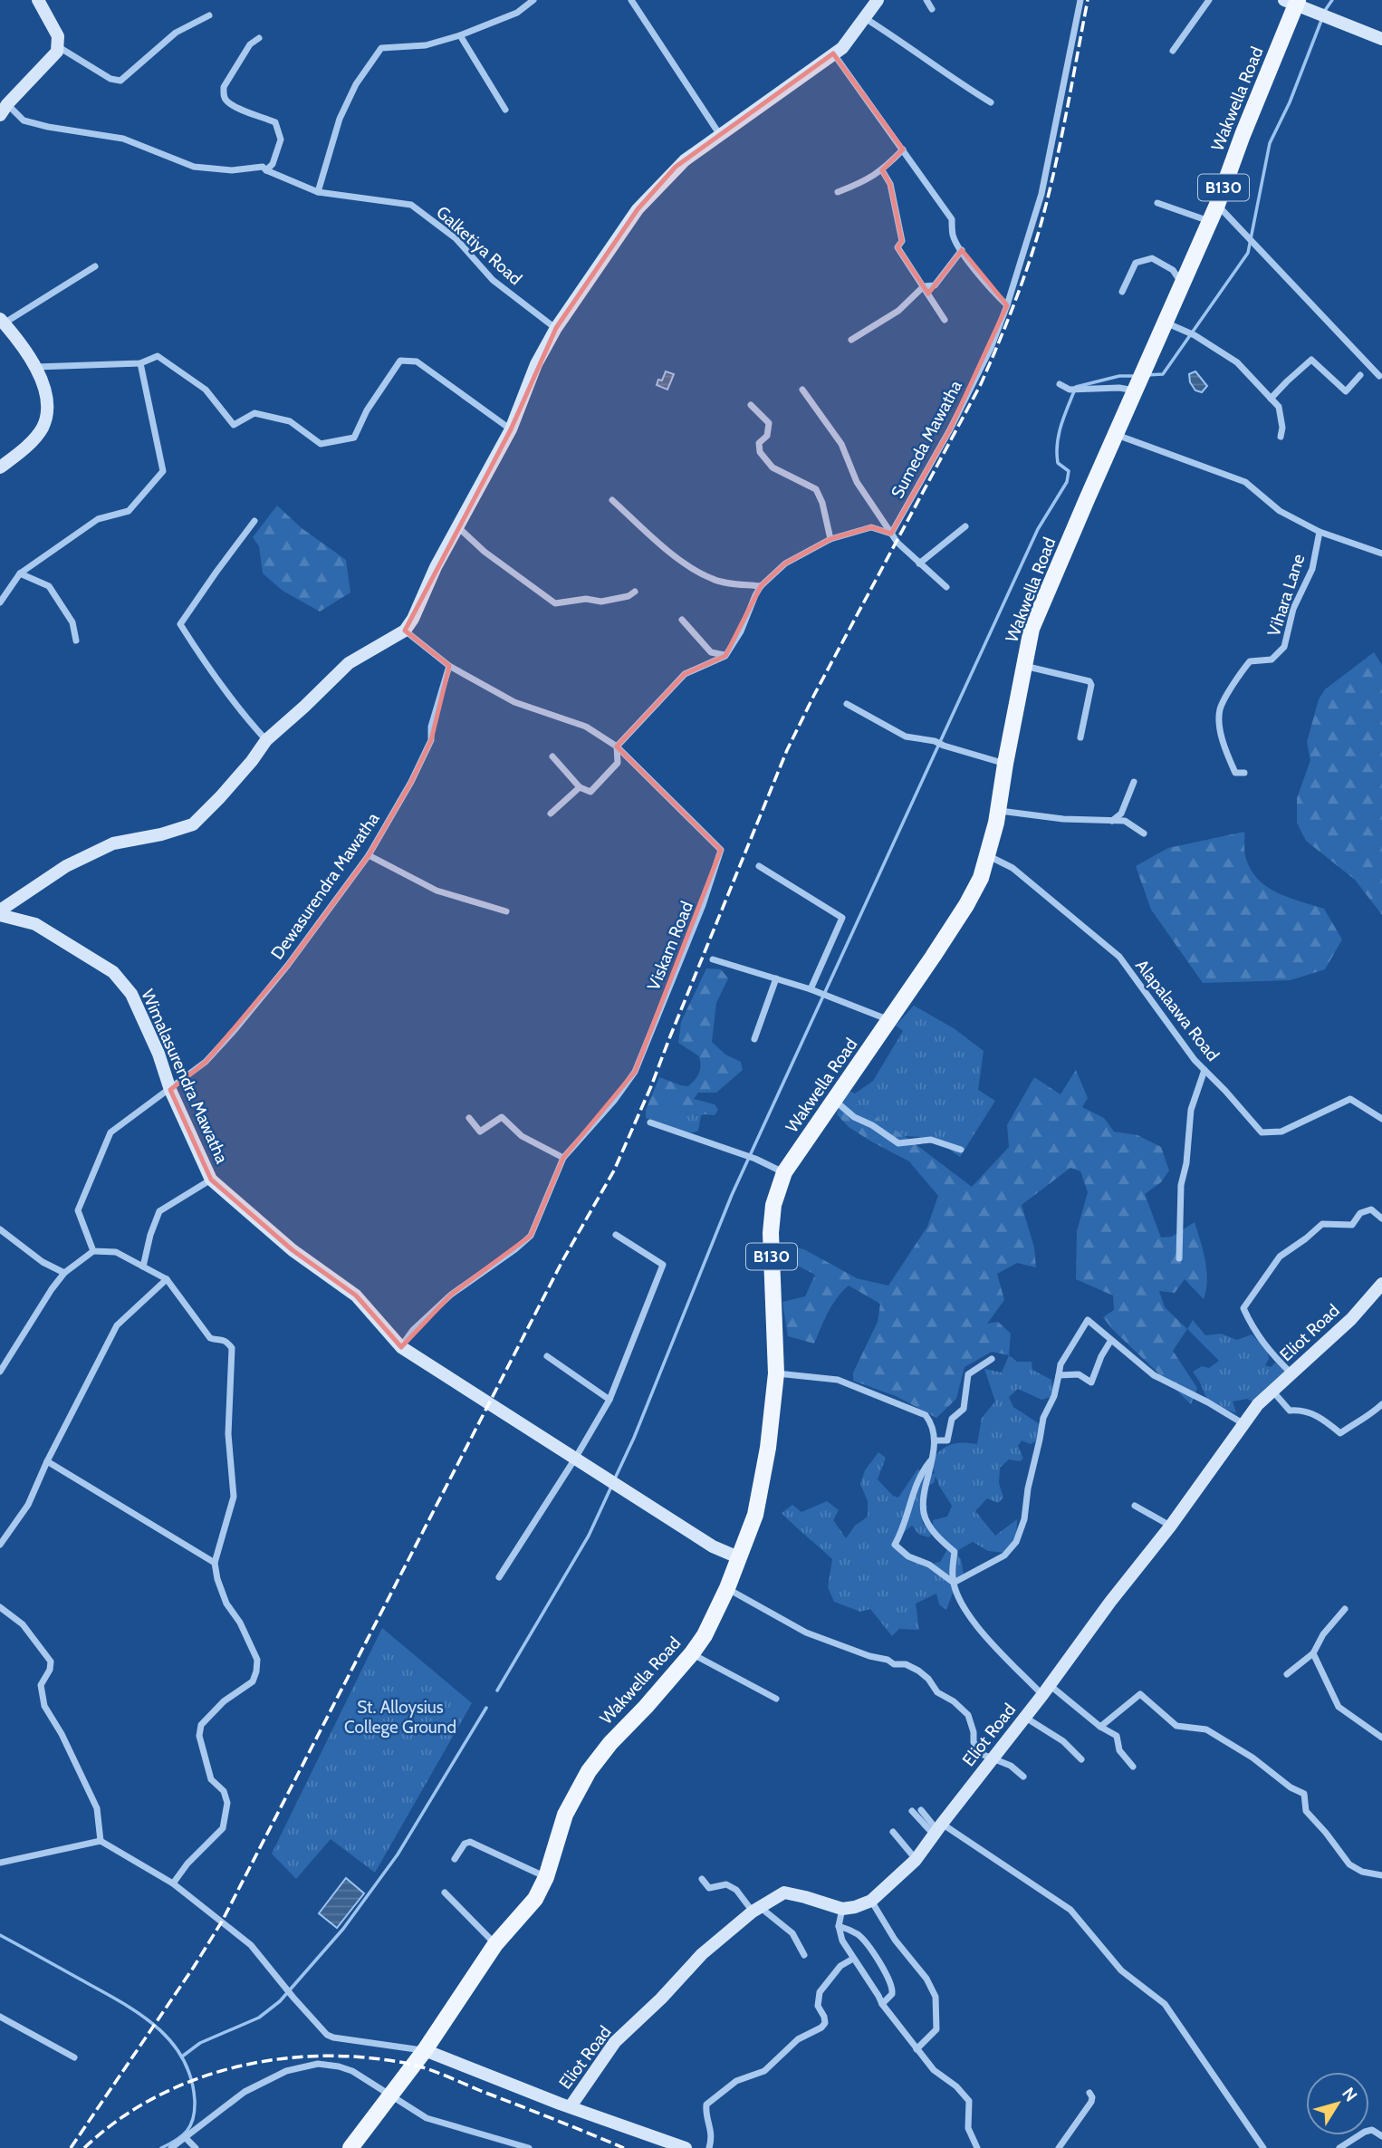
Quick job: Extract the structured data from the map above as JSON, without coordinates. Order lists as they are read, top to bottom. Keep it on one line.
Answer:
{"streets":{"main road":["Wakwella Road","B130"],"street":["Galketiya Road","Sumeda Mawatha","Vihara Lane","Dewasurendra Mawatha","Viskam Road","Alapalaawa Road","Wimalasurendra Mawatha","Eliot Road"]},"crossings":[["Wakwella Road","Alapalaawa Road"],["Dewasurendra Mawatha","Viskam Road"],["Dewasurendra Mawatha","Wimalasurendra Mawatha"],["Viskam Road","Wimalasurendra Mawatha"]],"parks":["St. Alloysius College Ground"],"north":"top right"}
